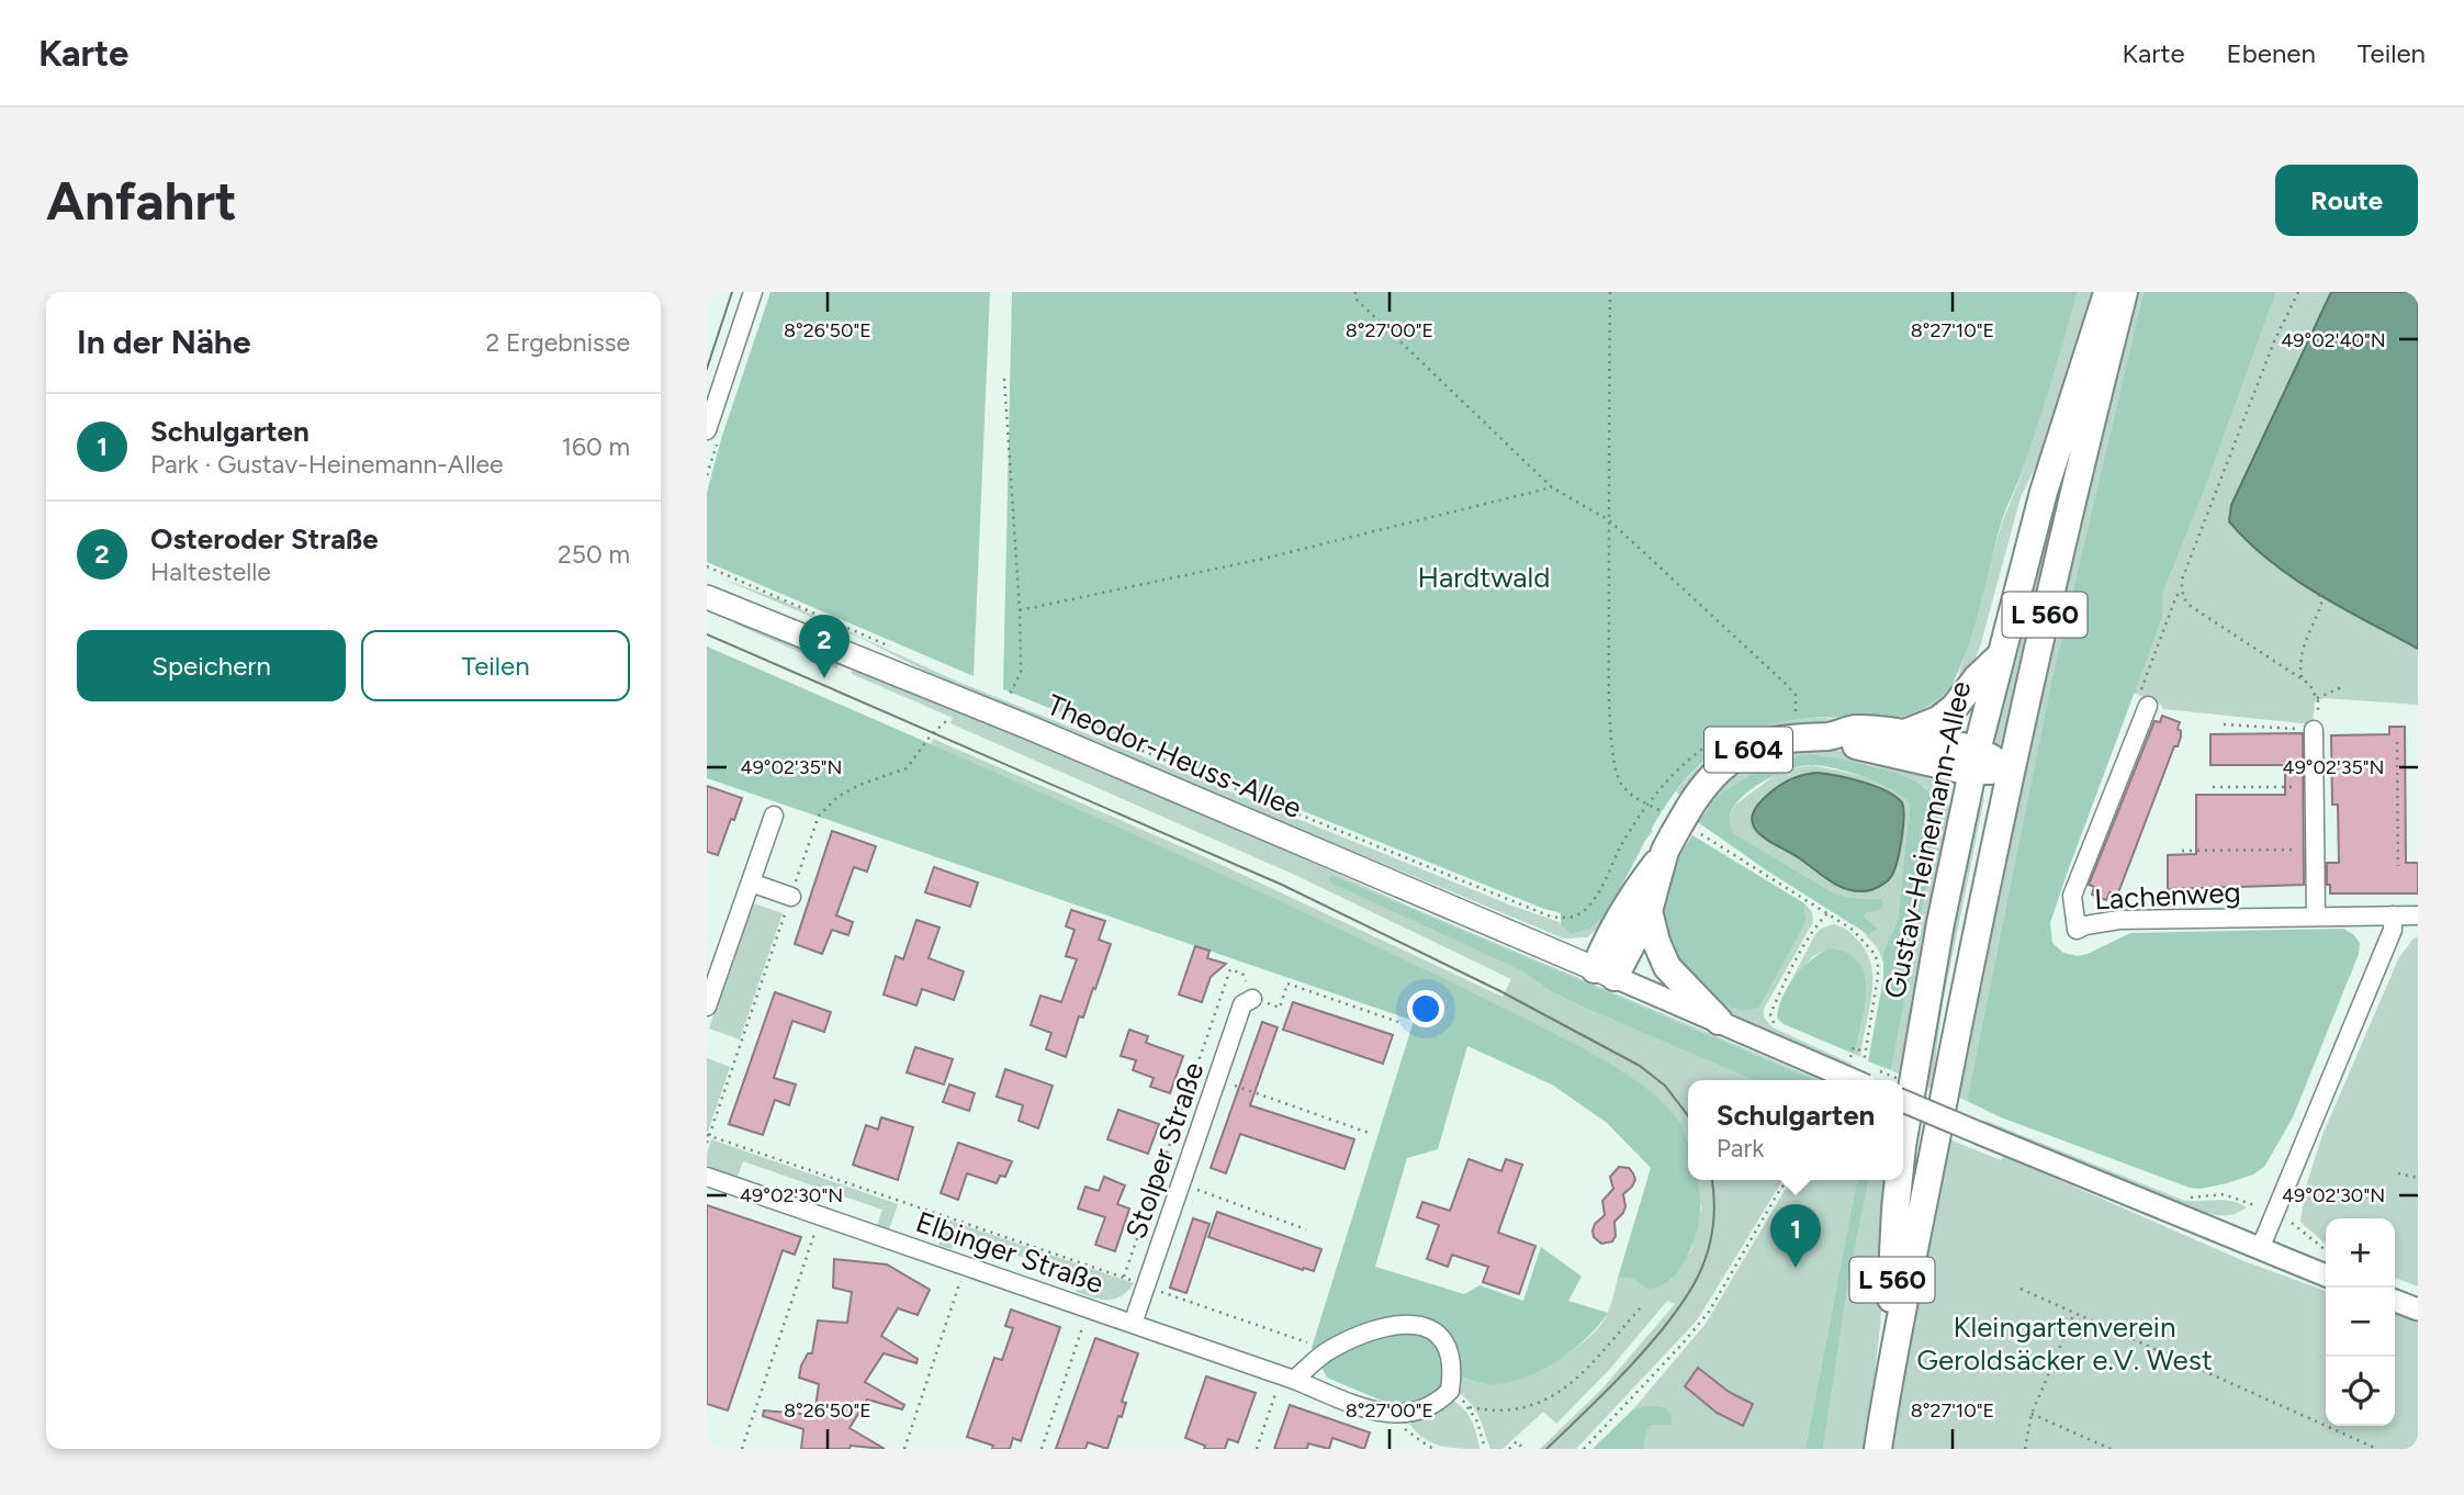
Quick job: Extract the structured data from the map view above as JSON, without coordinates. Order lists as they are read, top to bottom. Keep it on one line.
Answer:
{"streets":{"main road":["L 560","L 604","Theodor-Heuss-Allee","Gustav-Heinemann-Allee"],"street":["Lachenweg","Stolper Straße","Elbinger Straße"]},"crossings":[["L 604","Theodor-Heuss-Allee"],["L 604","Gustav-Heinemann-Allee"],["Stolper Straße","Elbinger Straße"]],"parks":["Hardtwald","Kleingartenverein Geroldsäcker e.V. West"],"page":{"header":"Karte","nav":["Karte","Ebenen","Teilen"],"buttons":["Route",["Speichern","Teilen"]],"title":"Anfahrt","heading":["In der Nähe","2 Ergebnisse"],"list":[{"mark":"1","name":"Schulgarten","note":"Park · Gustav-Heinemann-Allee","value":"160 m"},{"mark":"2","name":"Osteroder Straße","note":"Haltestelle","value":"250 m"}],"pins":["2","1"],"popup":["Schulgarten","Park"],"map_buttons":["+","−"]},"coordinates":["8°26'50\"E","8°27'00\"E","8°27'10\"E","49°02'40\"N","49°02'35\"N","49°02'30\"N"]}
